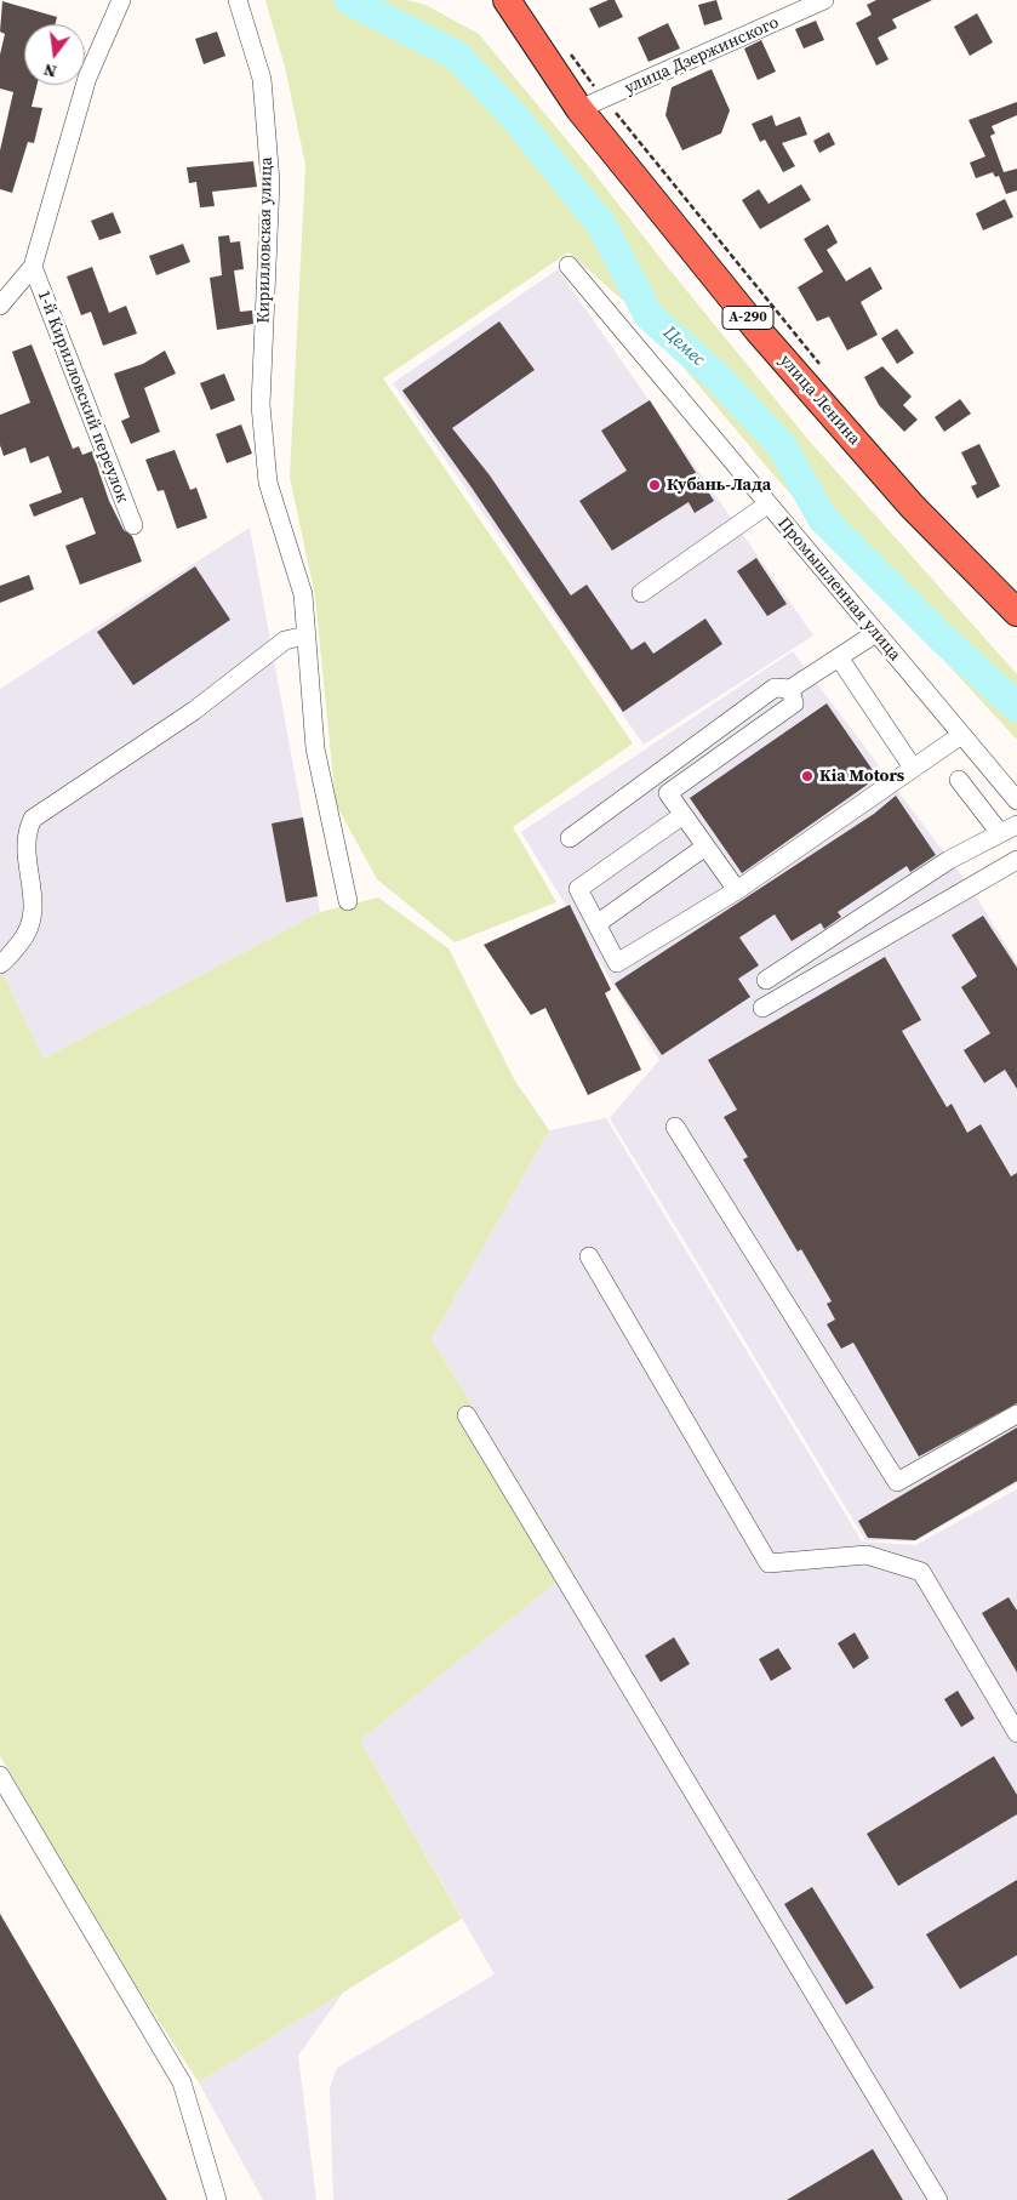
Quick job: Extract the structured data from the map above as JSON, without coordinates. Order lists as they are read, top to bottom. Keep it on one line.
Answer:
{"streets":{"highway":["А-290","улица Ленина"],"street":["улица Дзержинского","Кирилловская улица","1-й Кирилловский переулок","Промышленная улица"]},"crossings":[["улица Дзержинского","улица Ленина"]],"water":["Цемес"],"places":["Кубань-Лада","Kia Motors"],"north":"bottom"}
